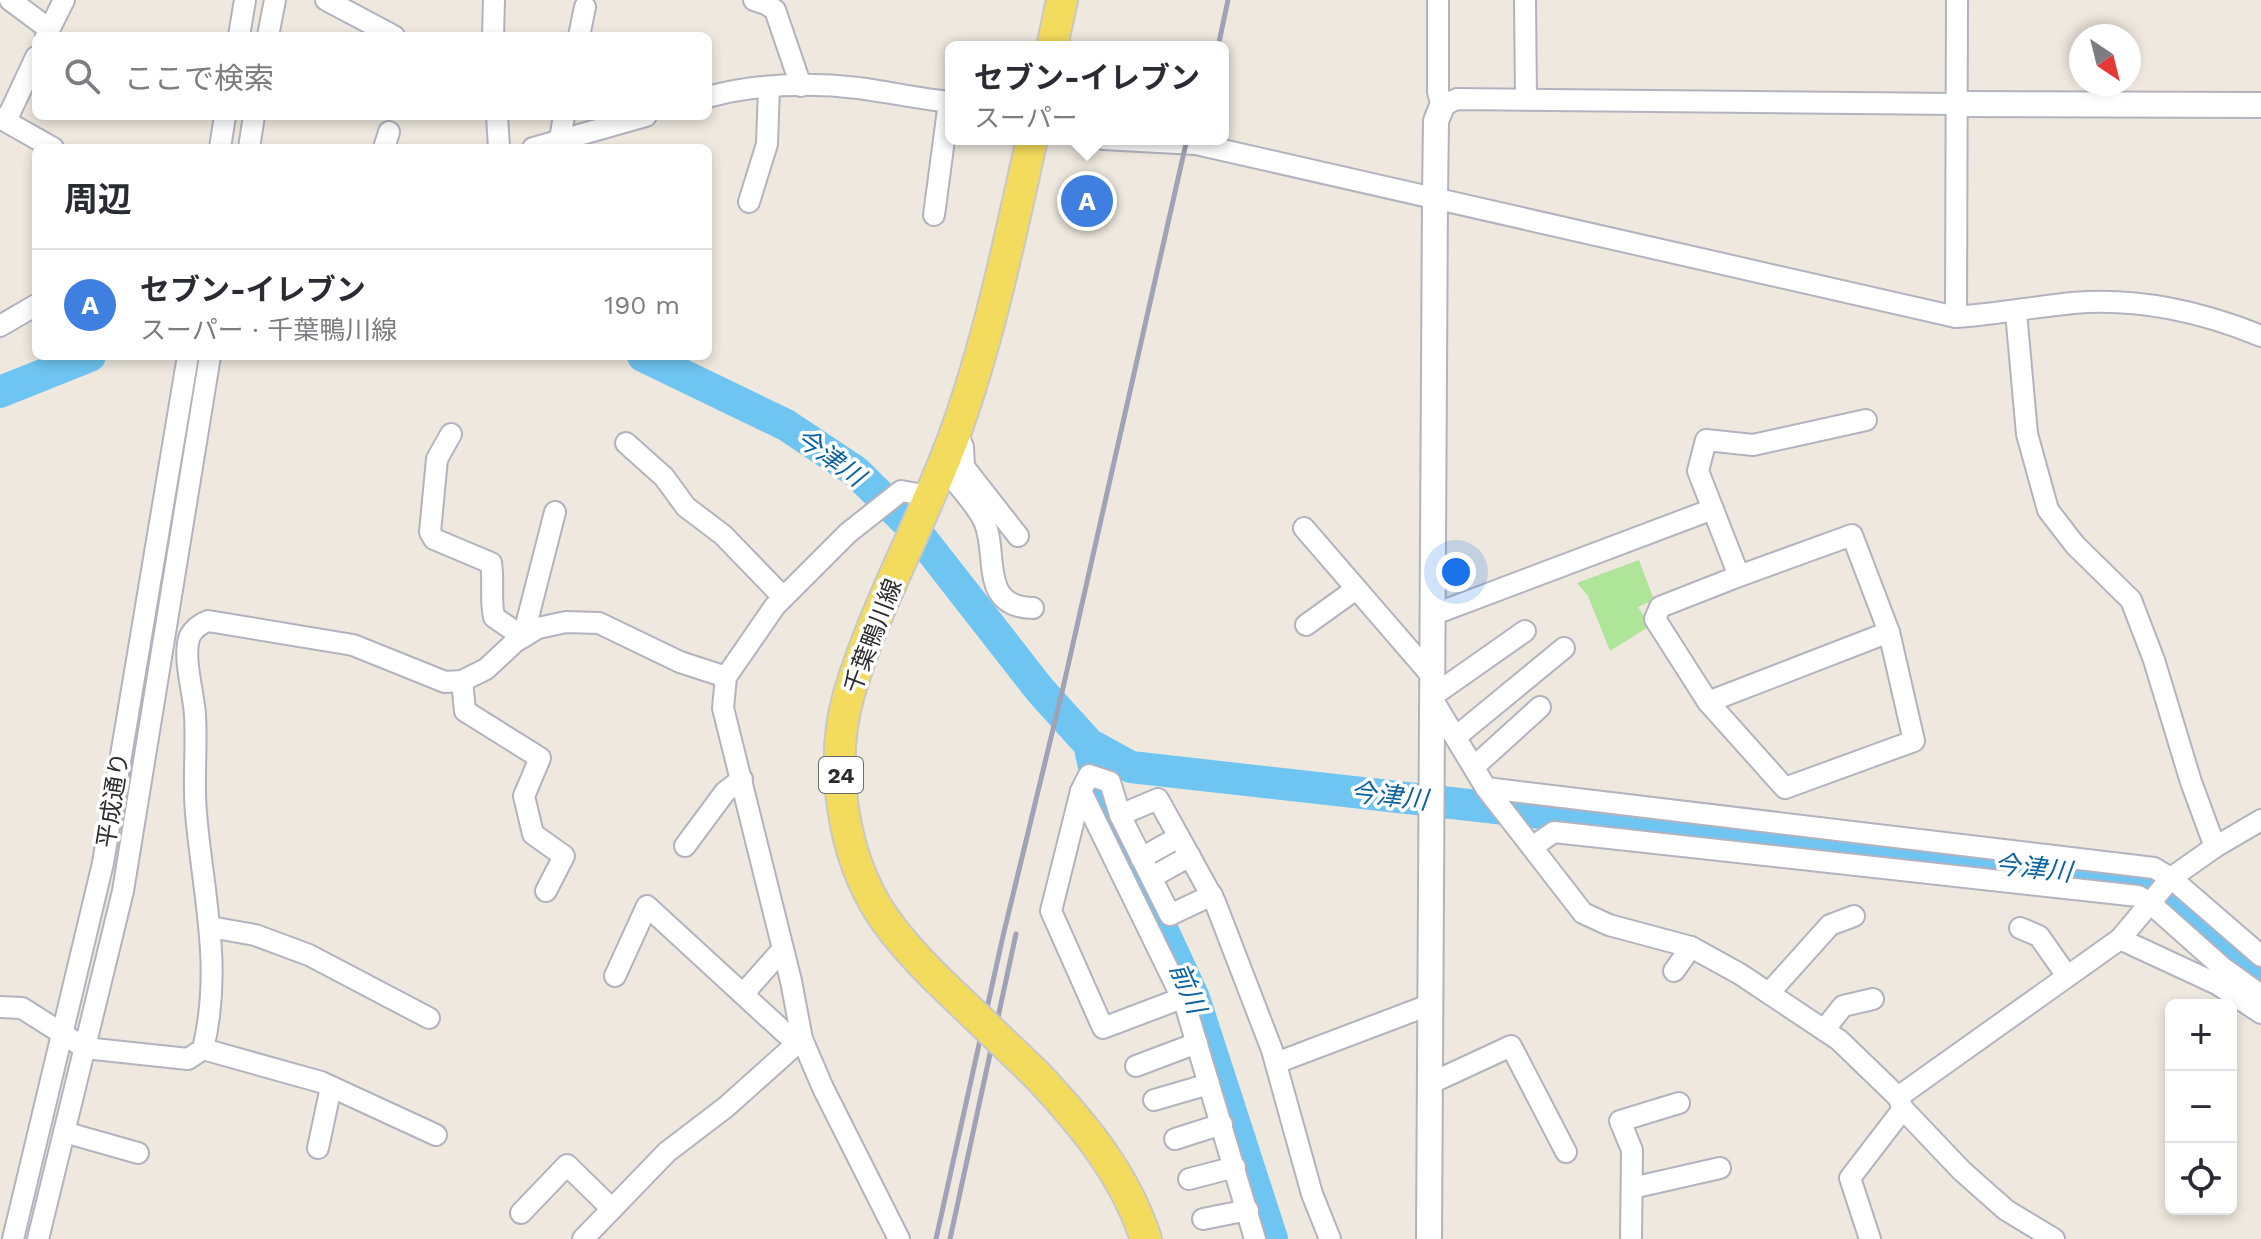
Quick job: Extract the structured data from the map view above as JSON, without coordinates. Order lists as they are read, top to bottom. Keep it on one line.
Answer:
{"streets":{"main road":["千葉鴨川線","24"],"street":["平成通り"]},"water":["今津川","前川"],"north":"bottom right","page":{"search":"ここで検索","popup":["セブン-イレブン","スーパー"],"heading":"周辺","pins":"A","list":[{"mark":"A","name":"セブン-イレブン","note":"スーパー · 千葉鴨川線","value":"190 m"}],"map_buttons":["+","−"]}}
